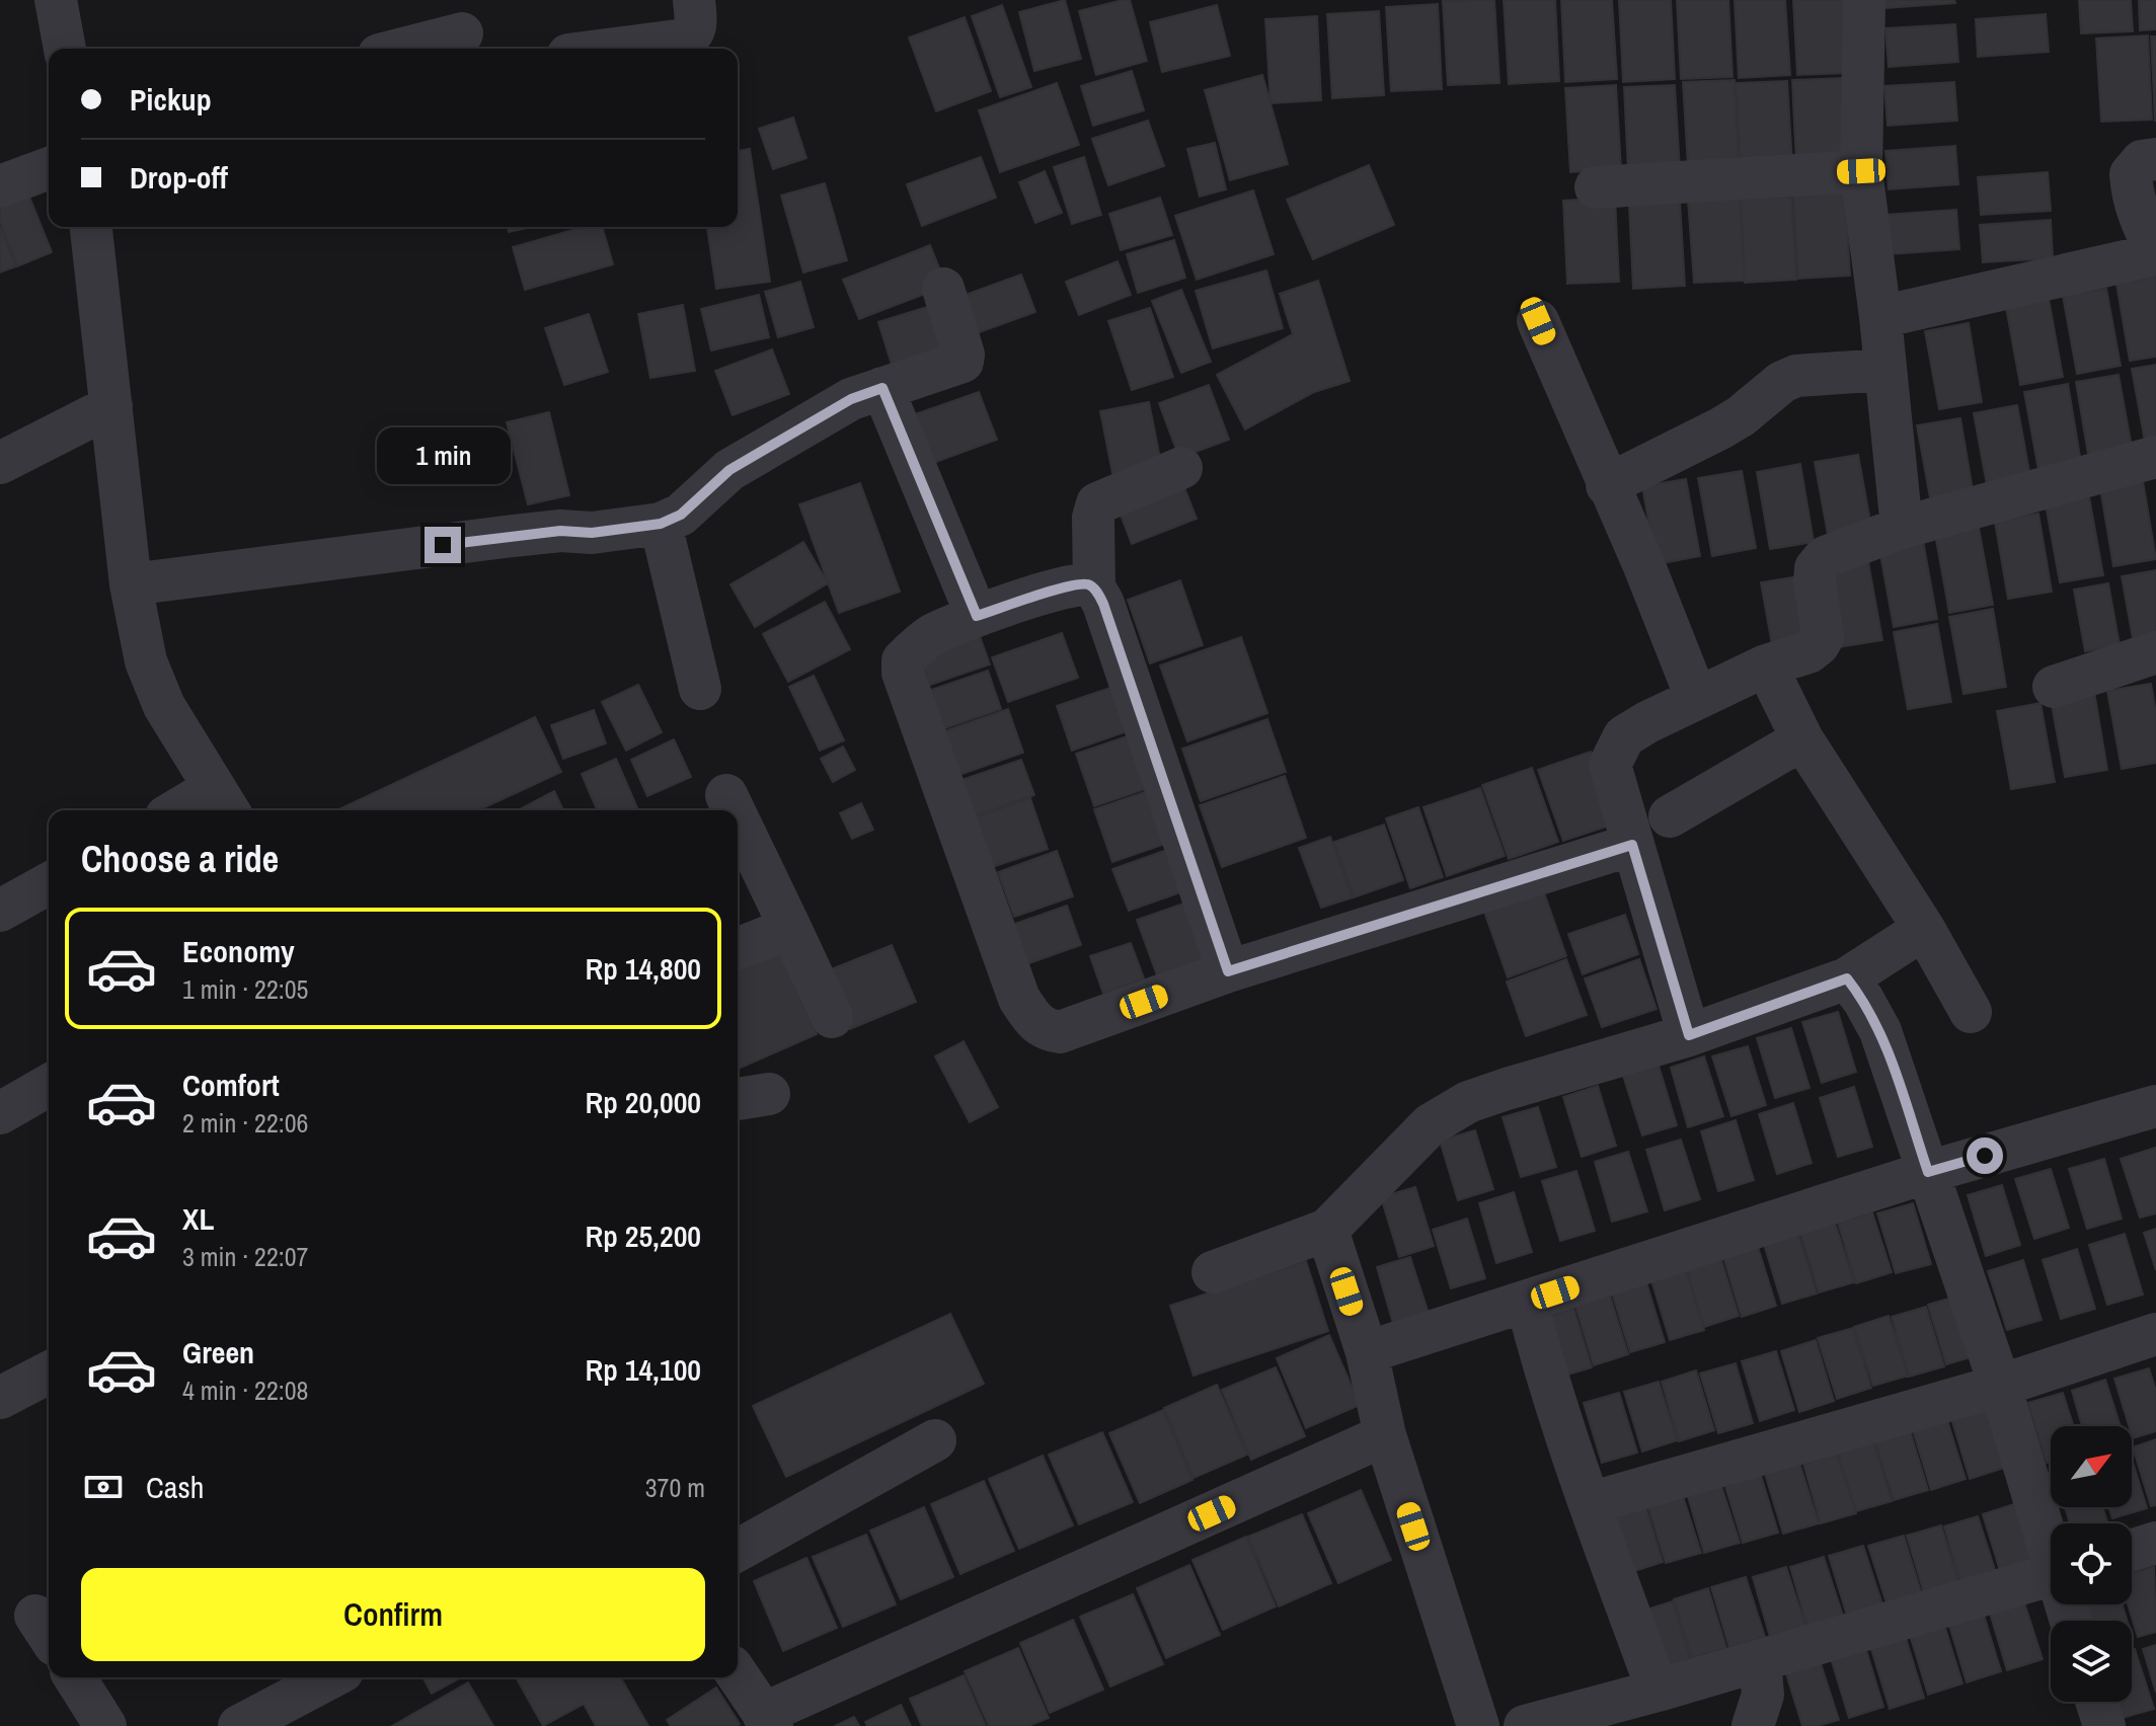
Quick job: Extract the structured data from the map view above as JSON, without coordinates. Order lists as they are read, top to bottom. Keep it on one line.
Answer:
{"north":"top right","page":{"banner":["Pickup","Drop-off"],"bubble":"1 min","heading":"Choose a ride","list":[{"name":"Economy","note":"1 min · 22:05","value":"Rp 14,800"},{"name":"Comfort","note":"2 min · 22:06","value":"Rp 20,000"},{"name":"XL","note":"3 min · 22:07","value":"Rp 25,200"},{"name":"Green","note":"4 min · 22:08","value":"Rp 14,100"}],"pay":["Cash","370 m"],"buttons":"Confirm"}}
